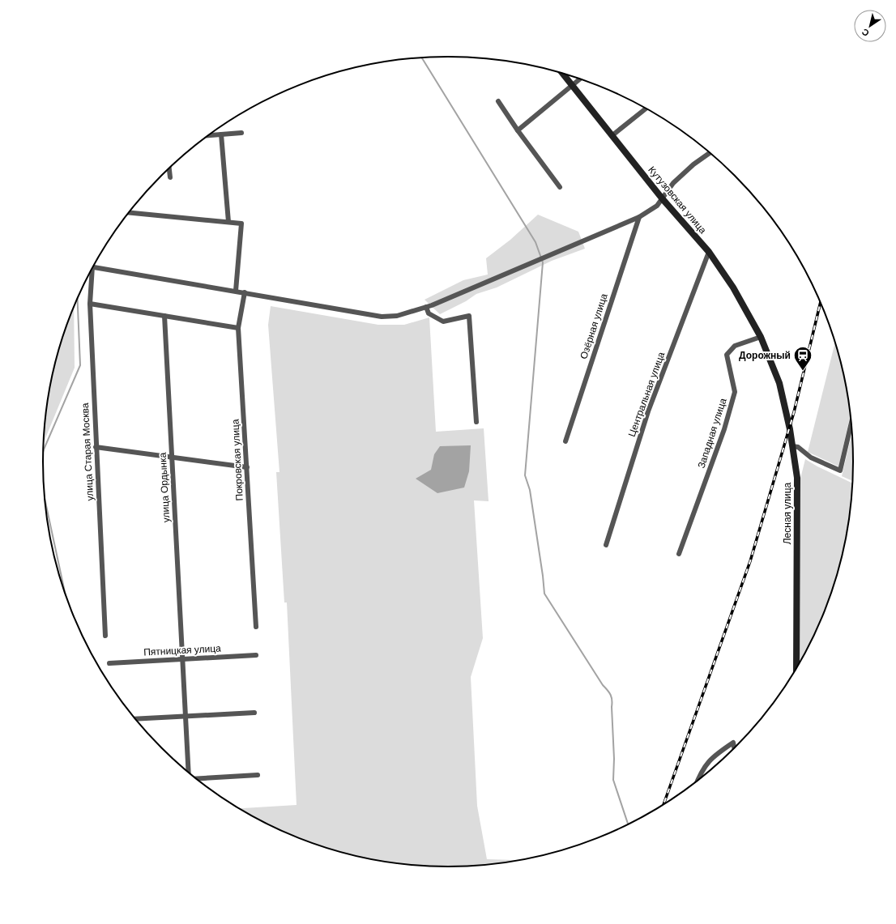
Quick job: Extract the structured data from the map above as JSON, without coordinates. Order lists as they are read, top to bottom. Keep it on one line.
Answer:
{"streets":{"street":["Кутузовская улица","Озёрная улица","Центральная улица","Западная улица","улица Старая Москва","Покровская улица","улица Ордынка","Лесная улица","Пятницкая улица"]},"crossings":[["Кутузовская улица","Центральная улица"],["Кутузовская улица","Западная улица"],["Кутузовская улица","Лесная улица"],["улица Ордынка","Пятницкая улица"]],"places":{"station":["Дорожный"]},"north":"bottom left"}
